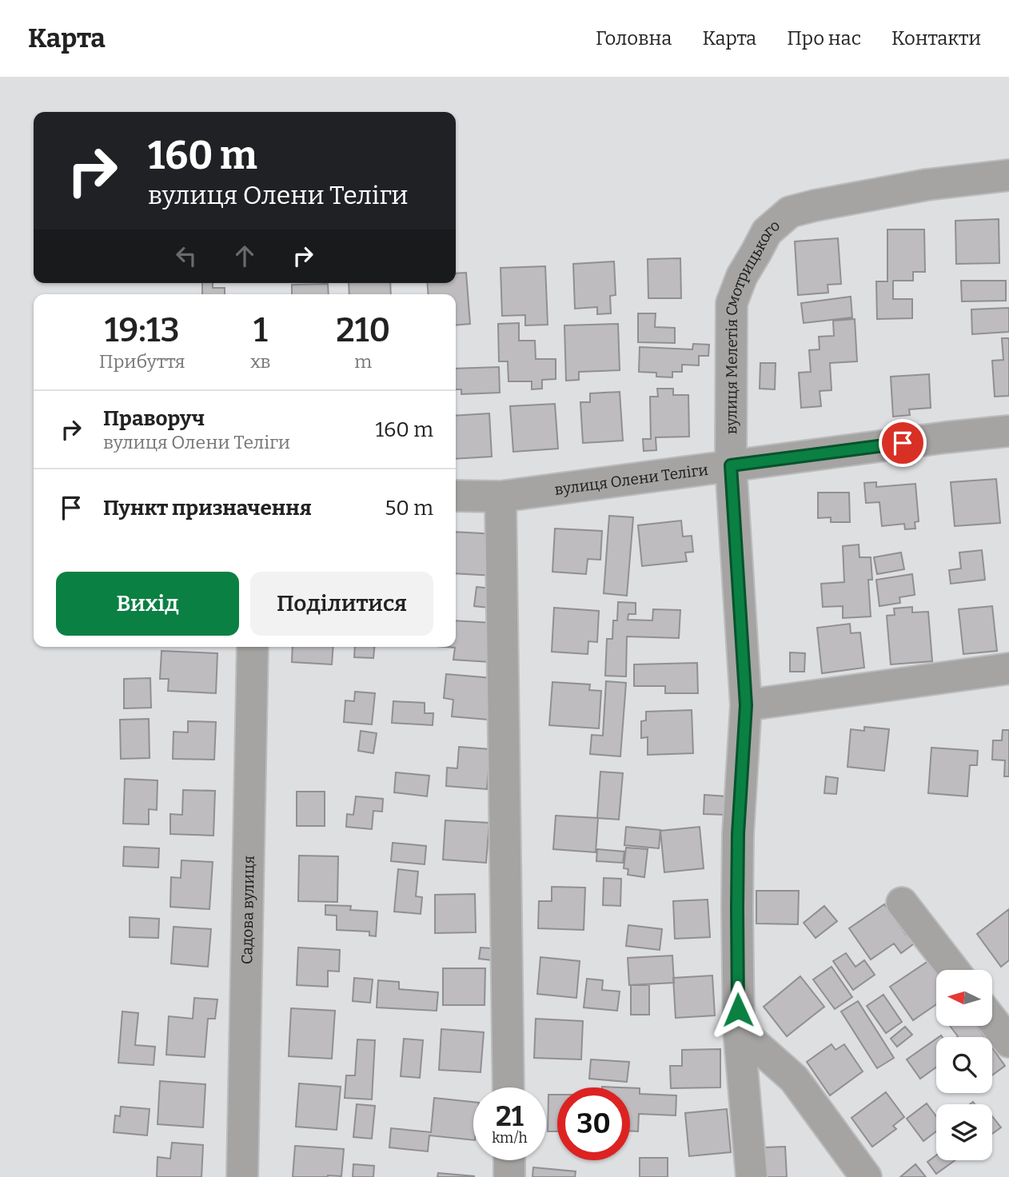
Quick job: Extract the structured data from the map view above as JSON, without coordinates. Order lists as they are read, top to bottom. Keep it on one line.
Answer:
{"streets":{"street":["вулиця Мелетія Смотрицького","вулиця Олени Теліги","Садова вулиця"]},"crossings":[["вулиця Мелетія Смотрицького","вулиця Олени Теліги"]],"north":"left","page":{"header":"Карта","nav":["Головна","Карта","Про нас","Контакти"],"turn":["160 m","вулиця Олени Теліги"],"eta":["19:13","Прибуття","1","хв","210","m"],"list":[{"name":"Праворуч","note":"вулиця Олени Теліги","value":"160 m"},{"name":"Пункт призначення","value":"50 m"}],"buttons":["Вихід","Поділитися"],"speed":"21 km/h","limit":"30"}}
